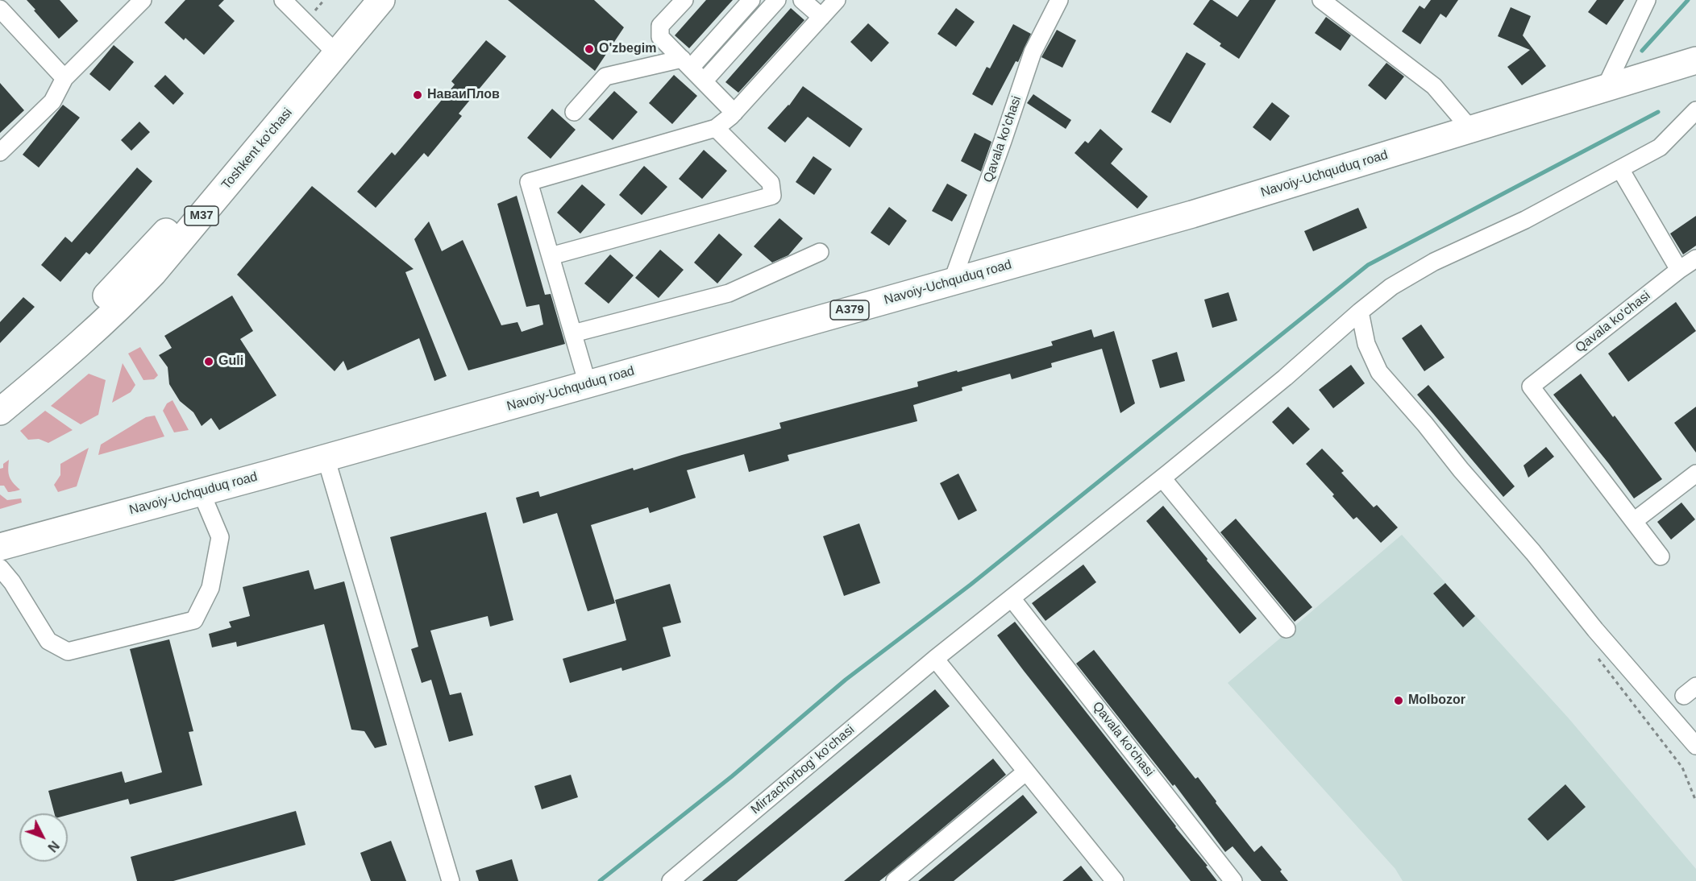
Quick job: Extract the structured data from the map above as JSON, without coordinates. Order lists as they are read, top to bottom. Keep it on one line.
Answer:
{"streets":{"highway":["Toshkent ko'chasi","Navoiy-Uchquduq road","M37","A379"],"street":["Qavala ko'chasi","Mirzachorbog' ko'chasi"]},"crossings":[["Qavala ko'chasi","Navoiy-Uchquduq road"],["Qavala ko'chasi","Mirzachorbog' ko'chasi"]],"places":["O'zbegim","НаваиПлов","Guli","Molbozor"],"north":"bottom right"}
